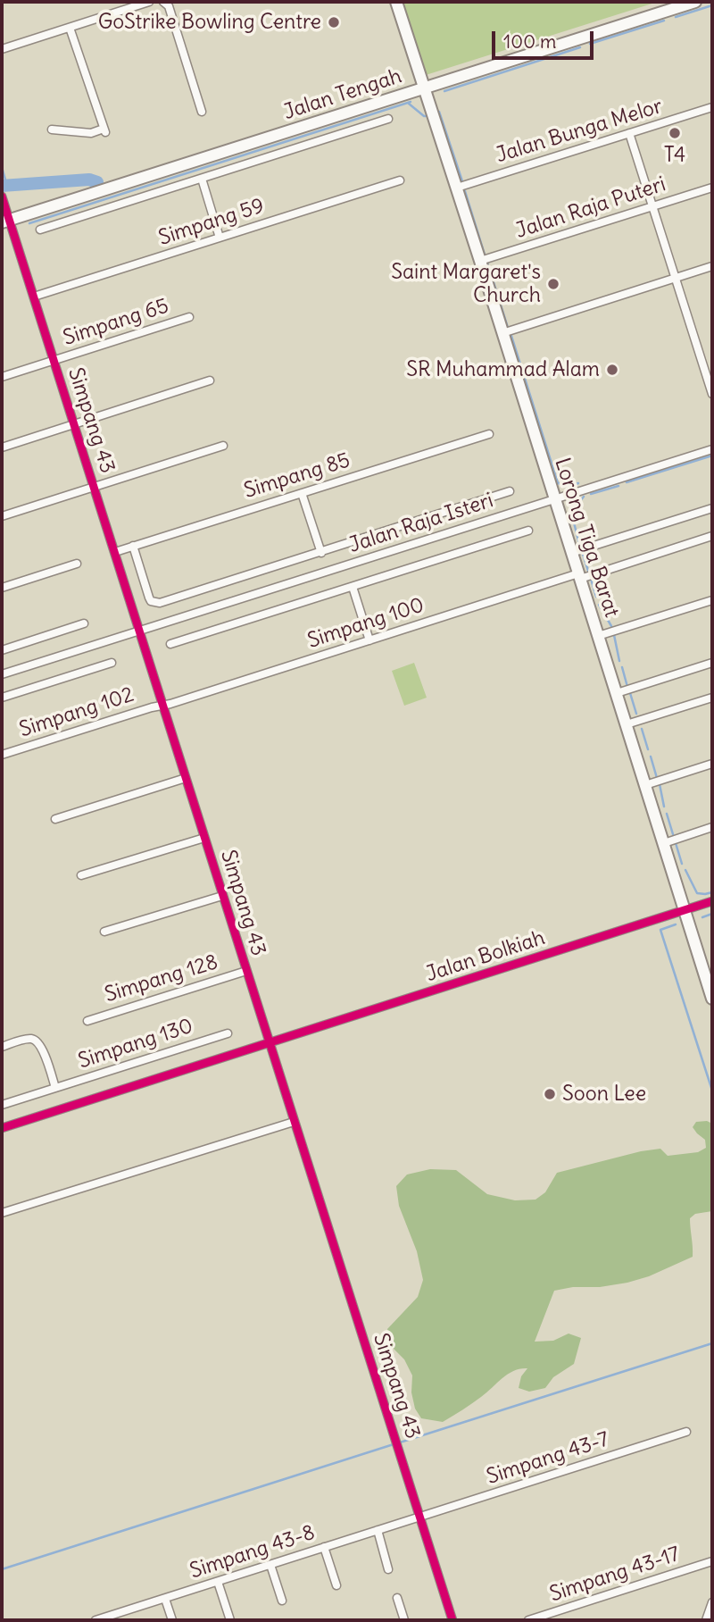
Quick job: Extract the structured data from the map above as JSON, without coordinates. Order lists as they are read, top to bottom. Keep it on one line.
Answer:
{"streets":{"main road":["Jalan Tengah","Lorong Tiga Barat"],"street":["Jalan Bunga Melor","Jalan Raja Puteri","Simpang 59","Simpang 65","Simpang 43","Simpang 85","Jalan Raja Isteri","Simpang 100","Simpang 102","Jalan Bolkiah","Simpang 128","Simpang 130","Simpang 43-7","Simpang 43-8","Simpang 43-17"]},"crossings":[["Jalan Tengah","Simpang 43"],["Jalan Tengah","Lorong Tiga Barat"],["Jalan Bunga Melor","Lorong Tiga Barat"],["Jalan Raja Puteri","Lorong Tiga Barat"],["Simpang 59","Simpang 43"],["Simpang 65","Simpang 43"],["Simpang 43","Simpang 85"],["Simpang 43","Jalan Raja Isteri"],["Simpang 43","Simpang 100"],["Simpang 43","Simpang 102"],["Simpang 43","Jalan Bolkiah"],["Simpang 43","Simpang 128"],["Simpang 43","Simpang 43-7"],["Simpang 43","Simpang 43-8"],["Jalan Raja Isteri","Lorong Tiga Barat"],["Lorong Tiga Barat","Simpang 100"],["Lorong Tiga Barat","Jalan Bolkiah"],["Simpang 100","Simpang 102"],["Simpang 43-7","Simpang 43-8"]],"places":["GoStrike Bowling Centre","T4","Saint Margaret's Church","SR Muhammad Alam","Soon Lee"],"scale_bar":"100 m"}
